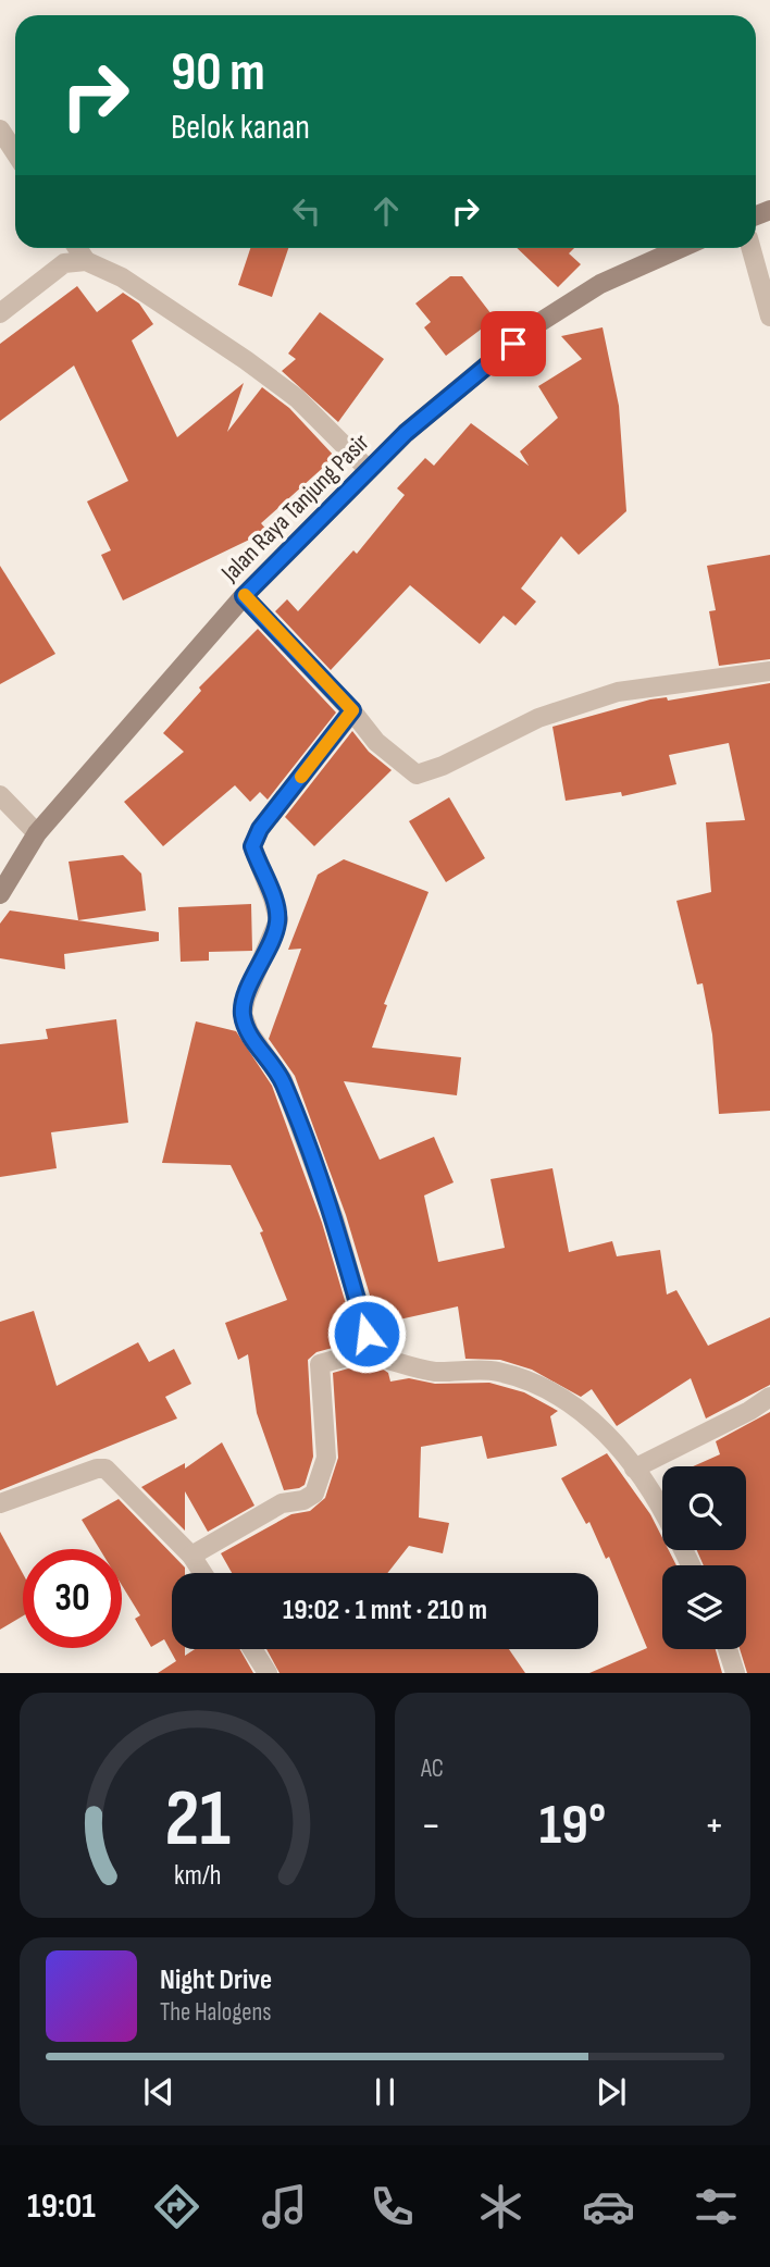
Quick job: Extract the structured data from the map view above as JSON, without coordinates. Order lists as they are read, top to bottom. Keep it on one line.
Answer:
{"streets":{"street":["Jalan Raya Tanjung Pasir"]},"page":{"turn":["90 m","Belok kanan"],"limit":"30","trip":"19:02 · 1 mnt · 210 m","tile":"AC","heat":["−","19°","+"],"song":["Night Drive","The Halogens"],"tabs":"19:01","gauge":["21","km/h"]}}
